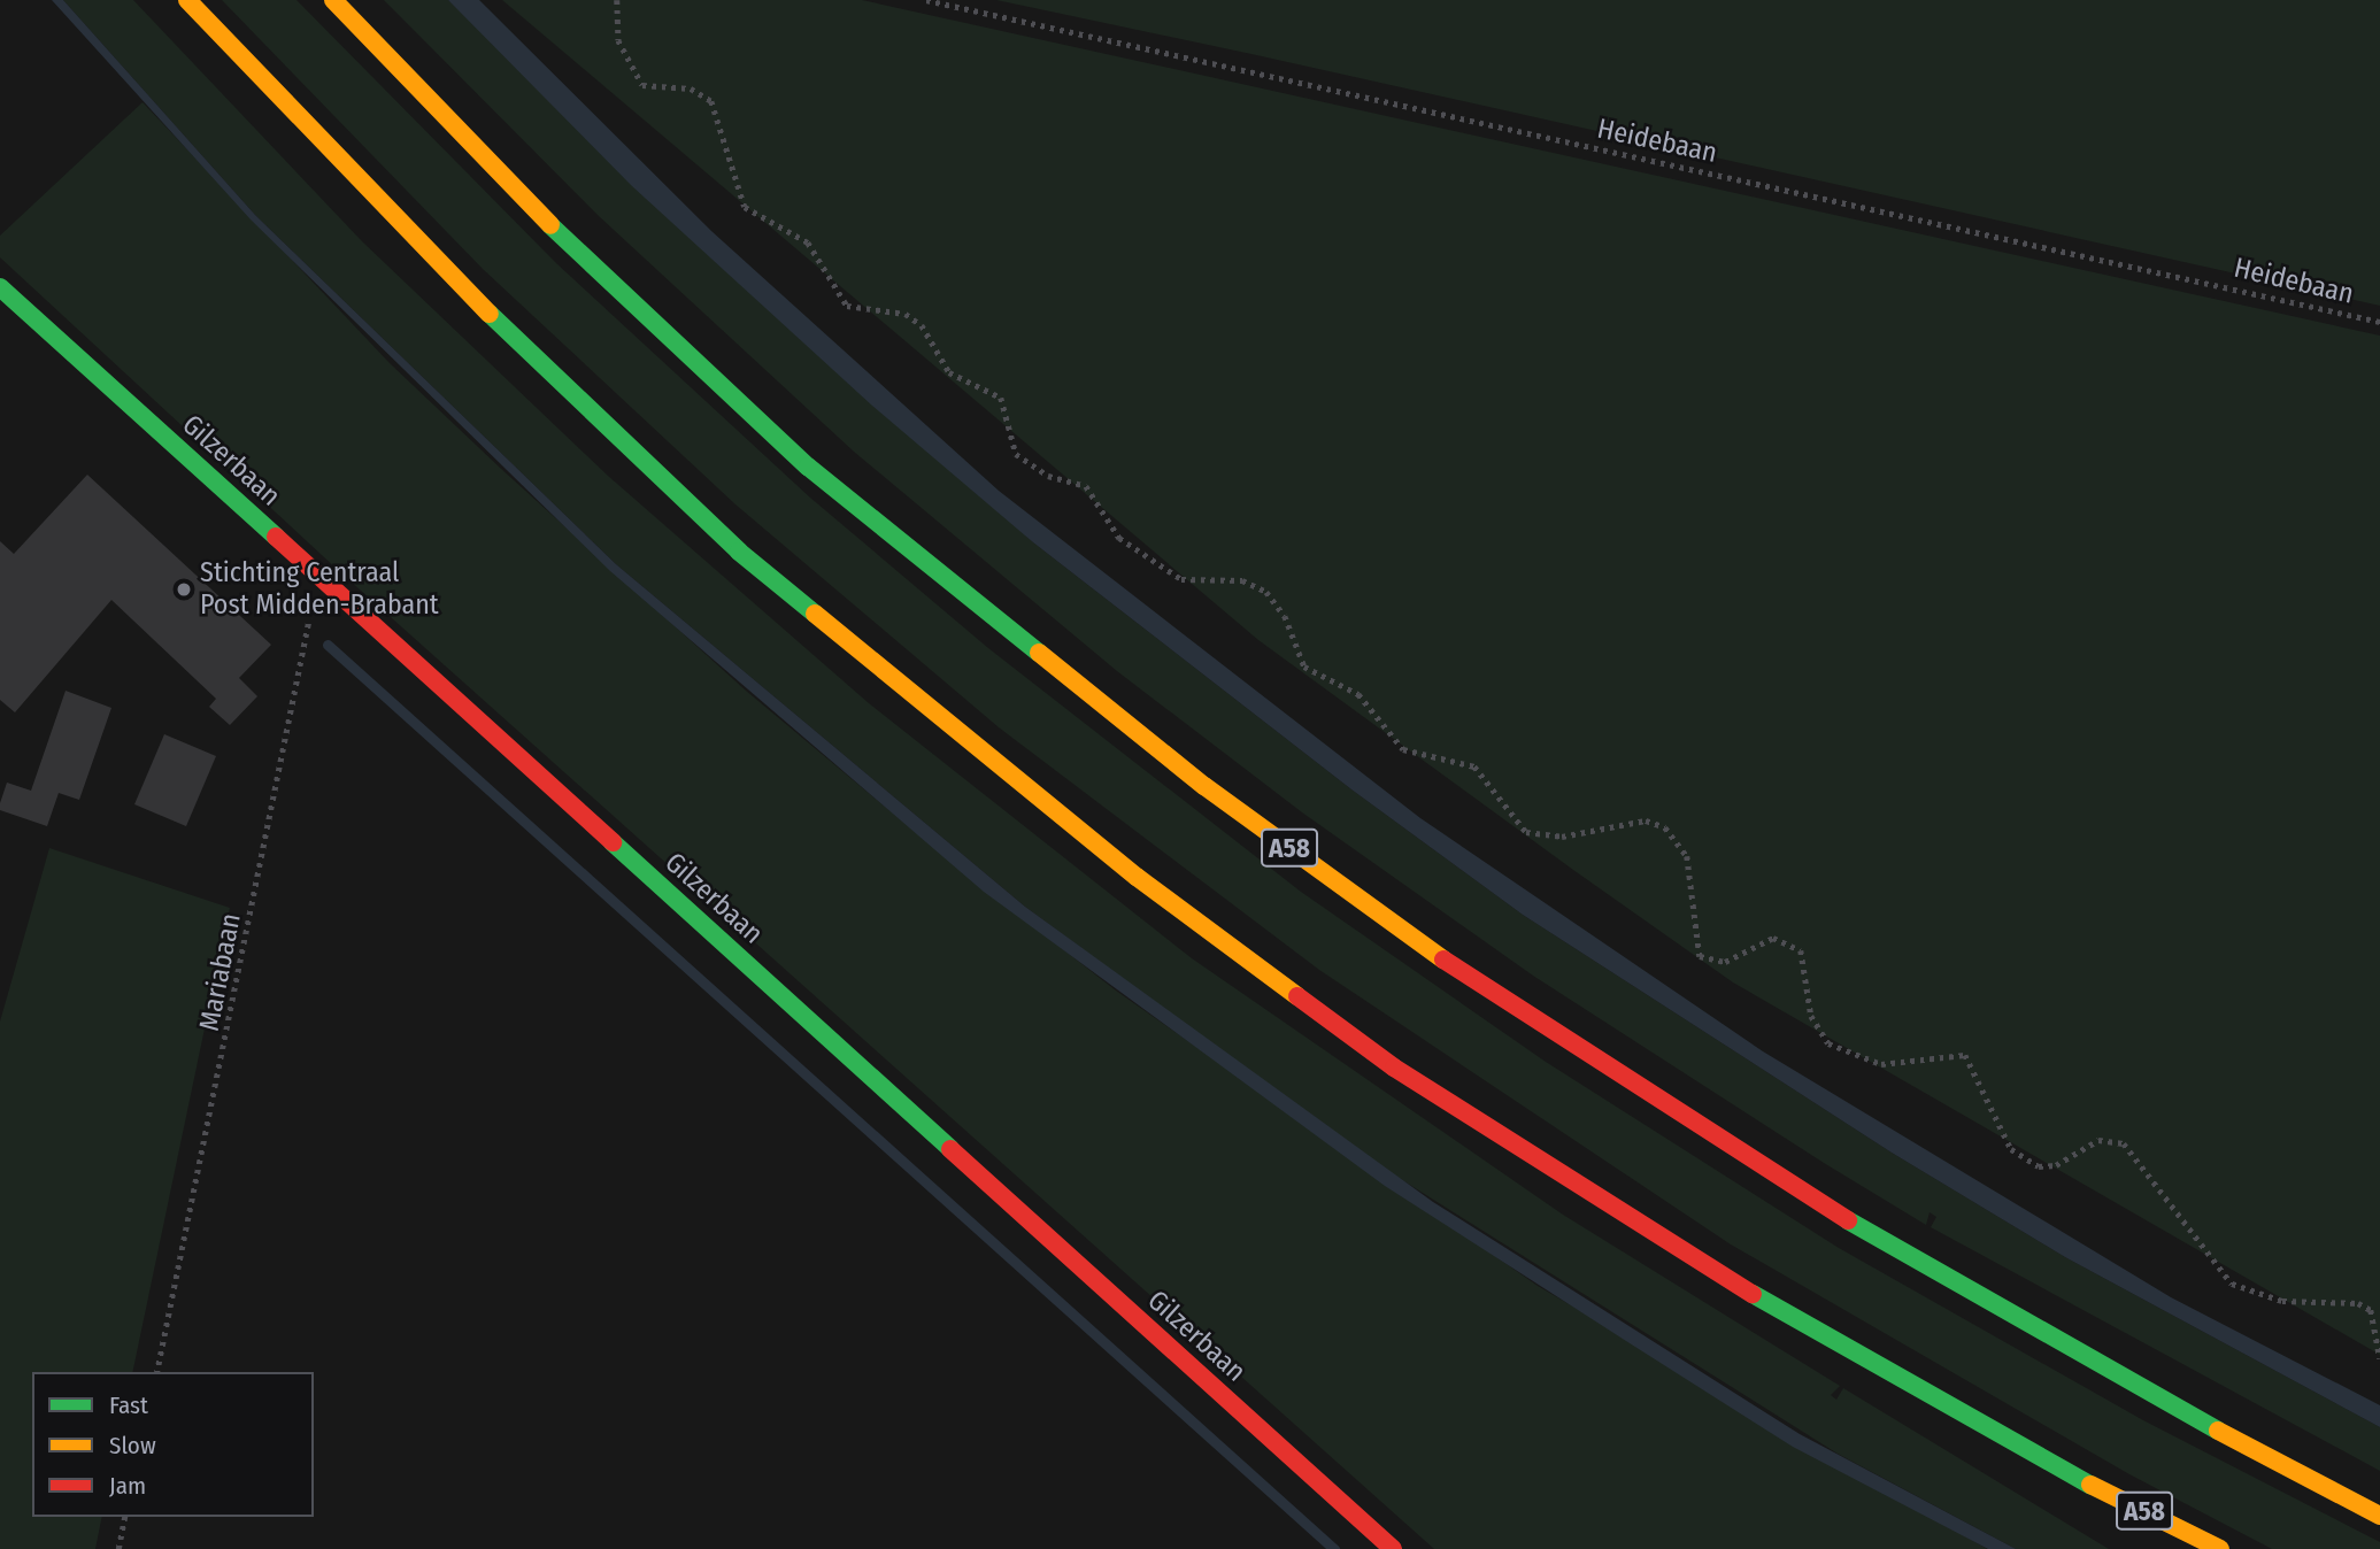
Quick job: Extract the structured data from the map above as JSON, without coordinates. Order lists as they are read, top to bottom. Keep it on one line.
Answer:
{"streets":{"main road":["Gilzerbaan","A58"],"path":["Heidebaan","Mariabaan"]},"crossings":[["Gilzerbaan","Mariabaan"]],"places":["Stichting Centraal Post Midden-Brabant"],"legend":["Fast","Slow","Jam"]}
